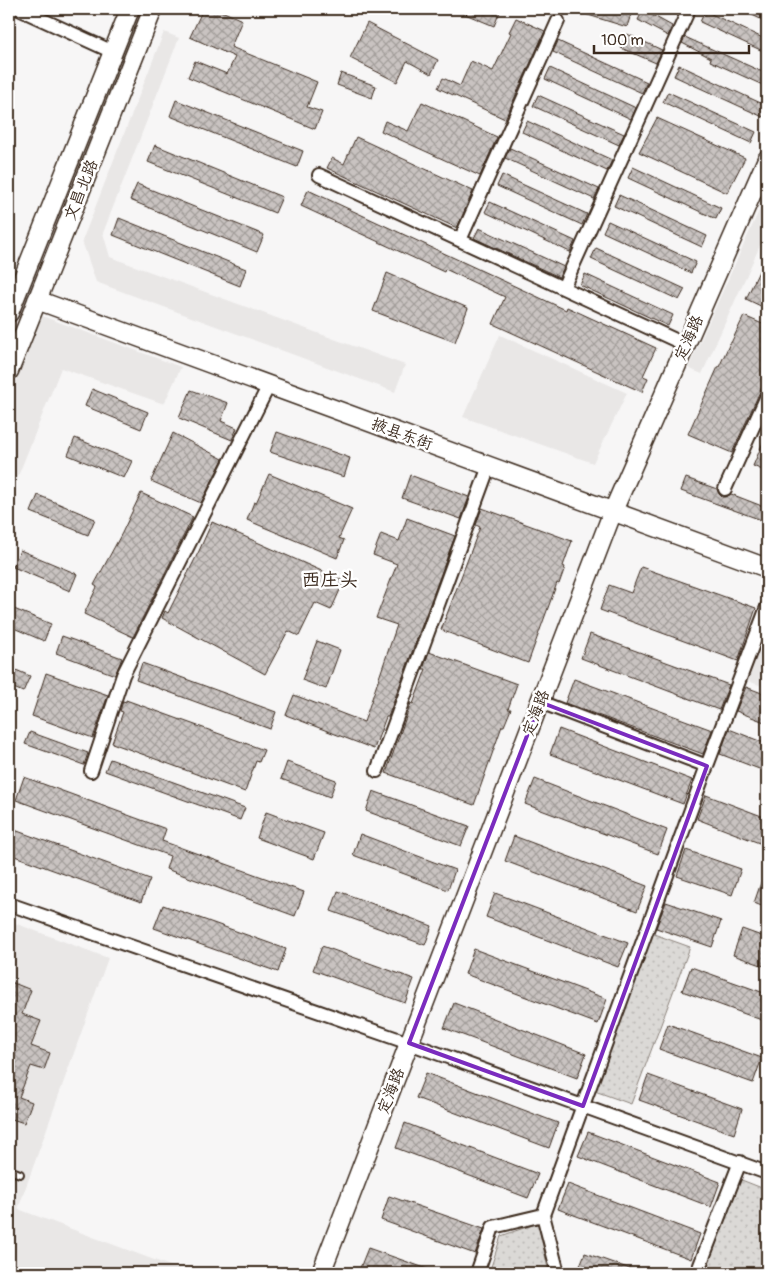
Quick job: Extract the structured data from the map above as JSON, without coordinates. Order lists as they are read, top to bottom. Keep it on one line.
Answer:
{"streets":{"main road":["文昌北路","定海路","掖县东街"]},"crossings":[["文昌北路","掖县东街"],["定海路","掖县东街"]],"districts":["西庄头"],"scale_bar":"100 m"}
